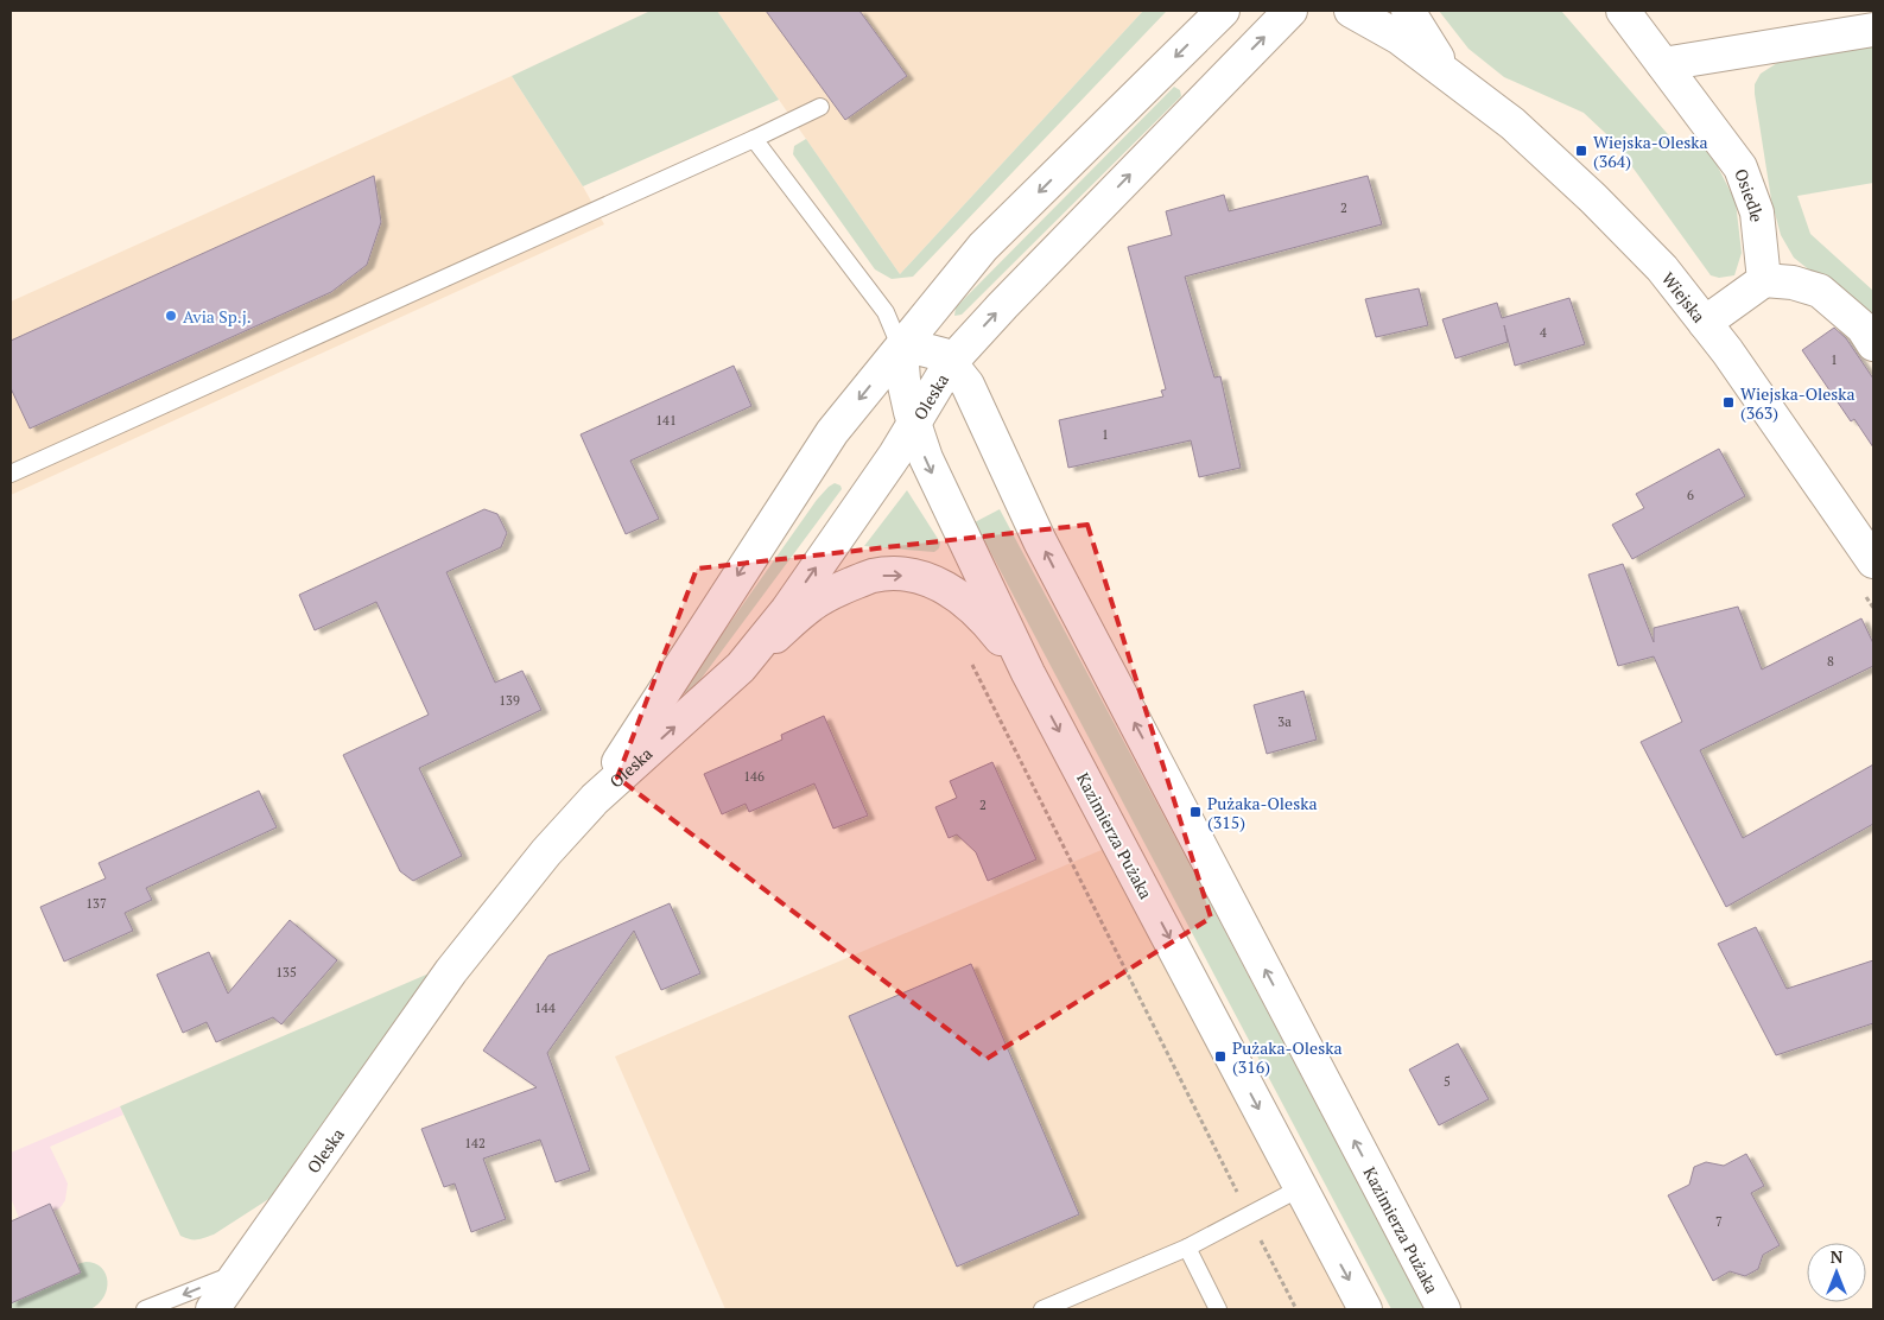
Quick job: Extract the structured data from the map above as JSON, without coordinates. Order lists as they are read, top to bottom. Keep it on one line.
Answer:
{"streets":{"street":["Osiedle","Wiejska","Oleska","Kazimierza Pużaka"]},"crossings":[["Oleska","Kazimierza Pużaka"]],"places":{"transit":["Wiejska-Oleska (364)","Wiejska-Oleska (363)","Pużaka-Oleska (315)","Pużaka-Oleska (316)"],"other":["Avia Sp.j."]},"house_numbers":["2","4","1","141","1","6","8","139","3a","146","2","137","135","144","5","142","7"],"north":"top"}
